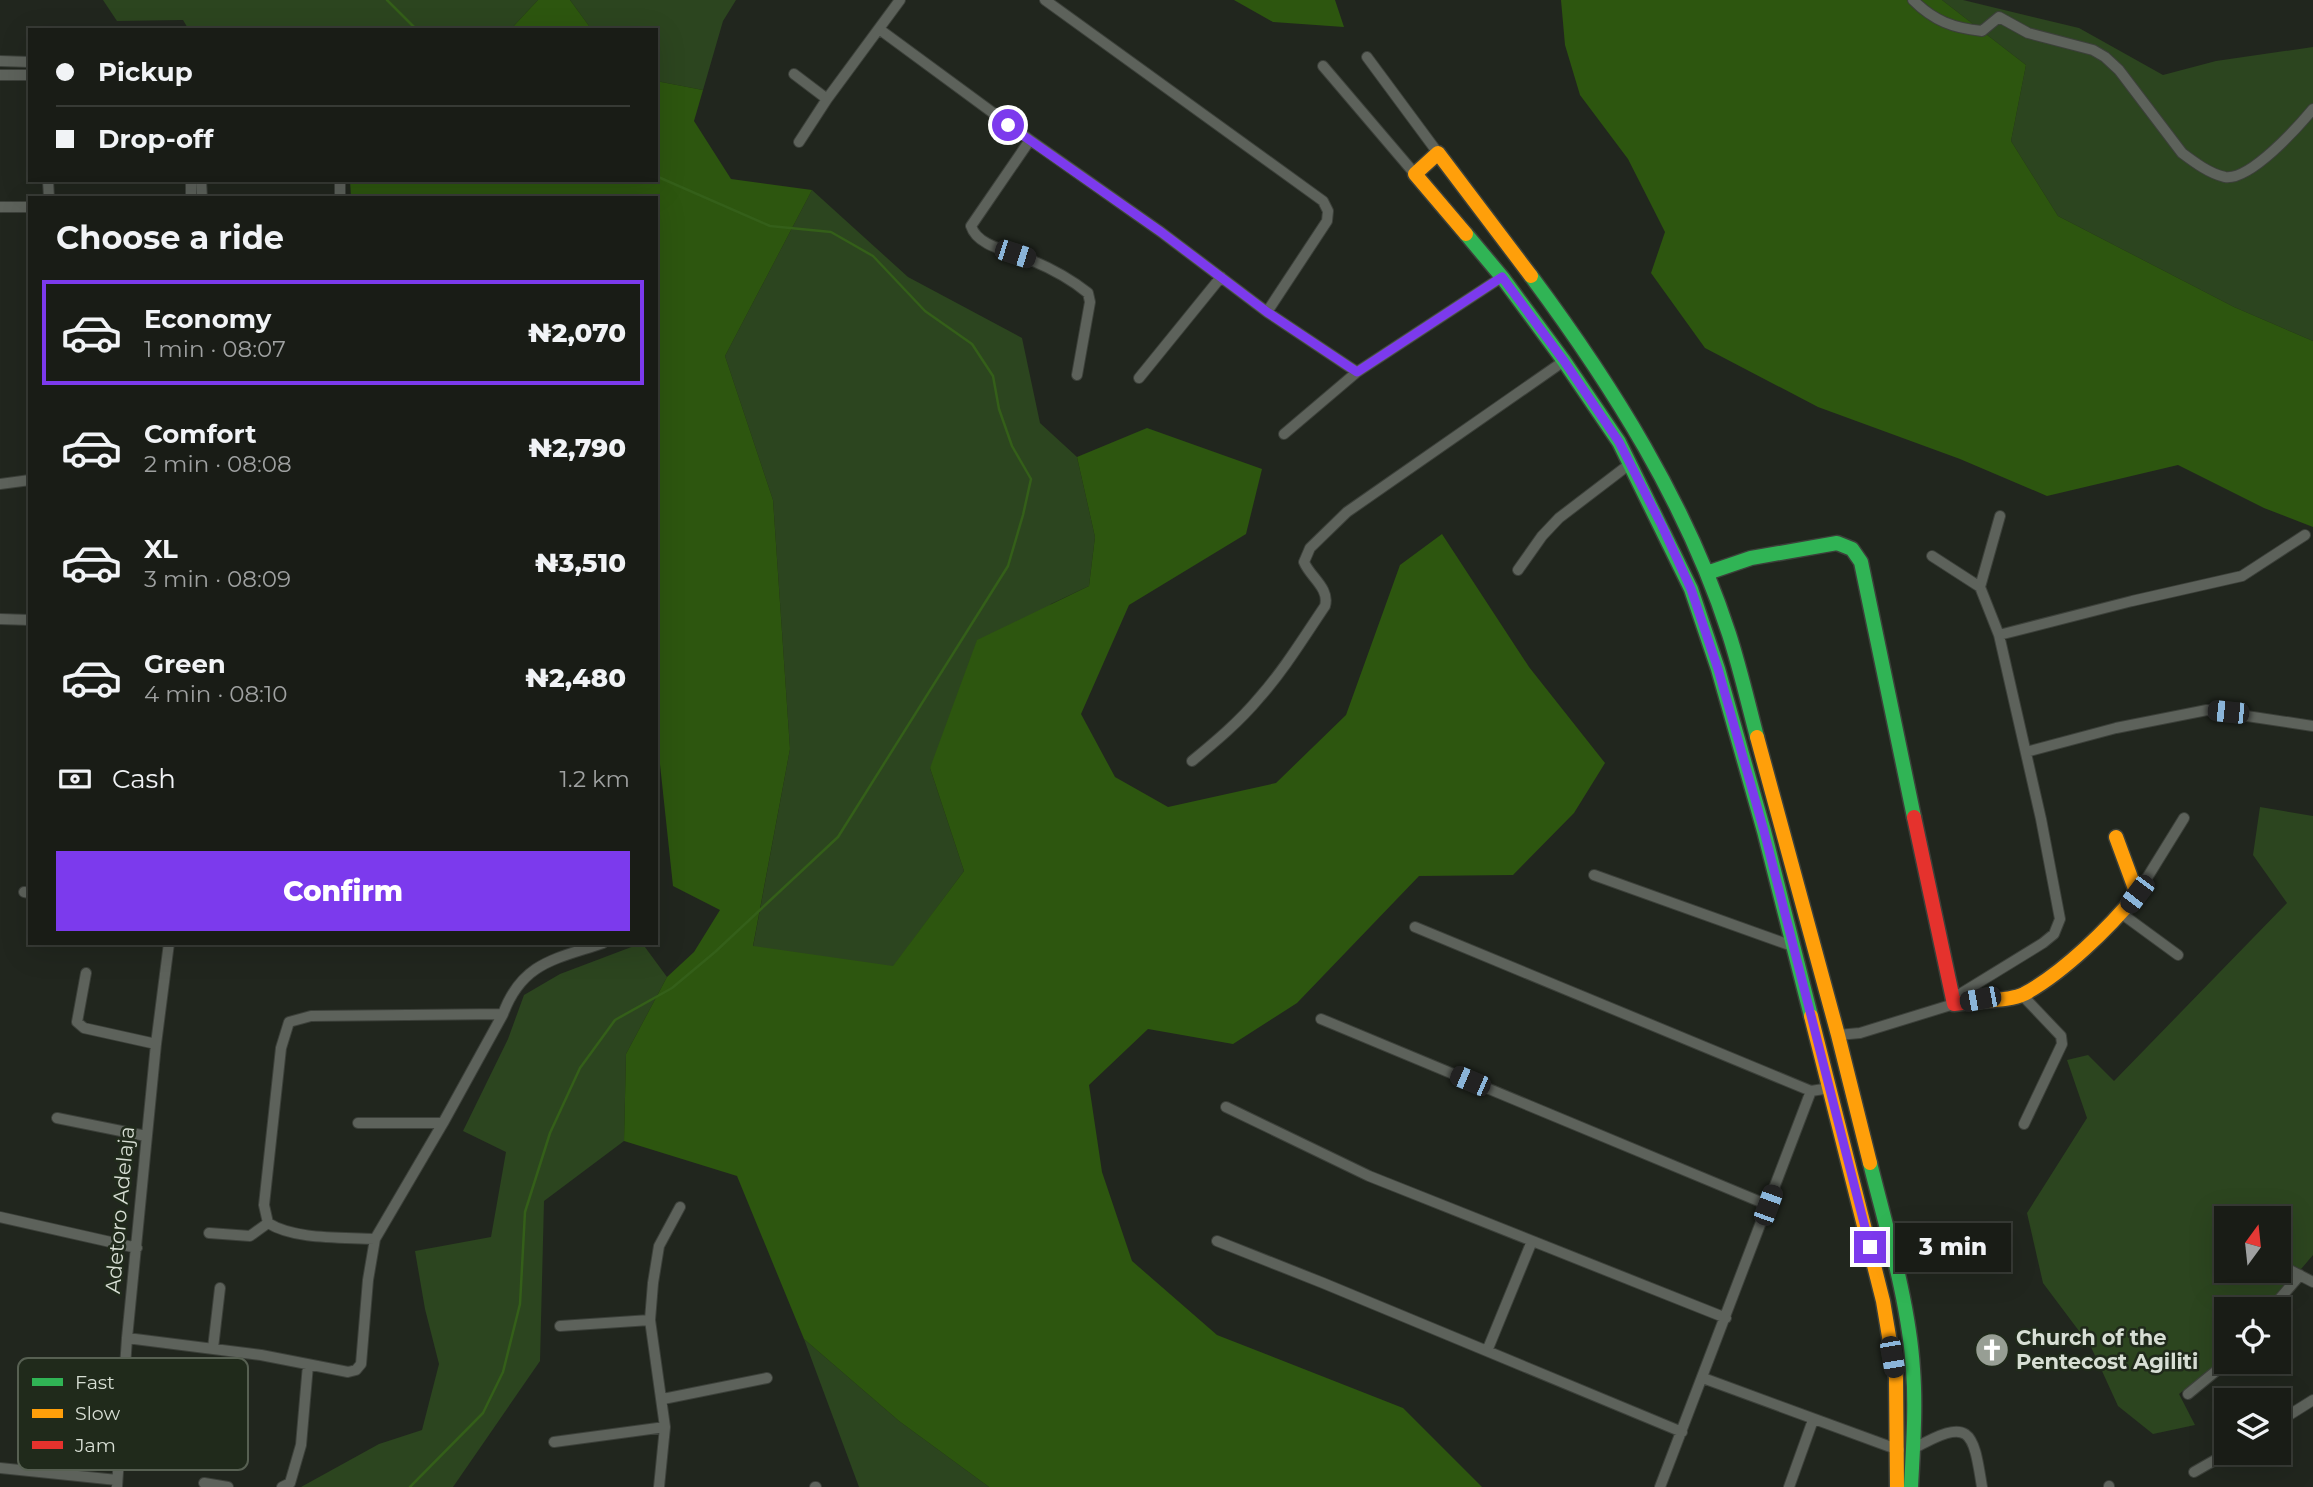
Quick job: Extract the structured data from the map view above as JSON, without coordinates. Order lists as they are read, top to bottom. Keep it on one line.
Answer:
{"streets":{"street":["Adetoro Adelaja"]},"places":{"church":["Church of the Pentecost Agiliti"]},"legend":["Fast","Slow","Jam"],"north":"top","page":{"banner":["Pickup","Drop-off"],"heading":"Choose a ride","list":[{"name":"Economy","note":"1 min · 08:07","value":"₦2,070"},{"name":"Comfort","note":"2 min · 08:08","value":"₦2,790"},{"name":"XL","note":"3 min · 08:09","value":"₦3,510"},{"name":"Green","note":"4 min · 08:10","value":"₦2,480"}],"pay":["Cash","1.2 km"],"buttons":"Confirm","bubble":"3 min"}}
